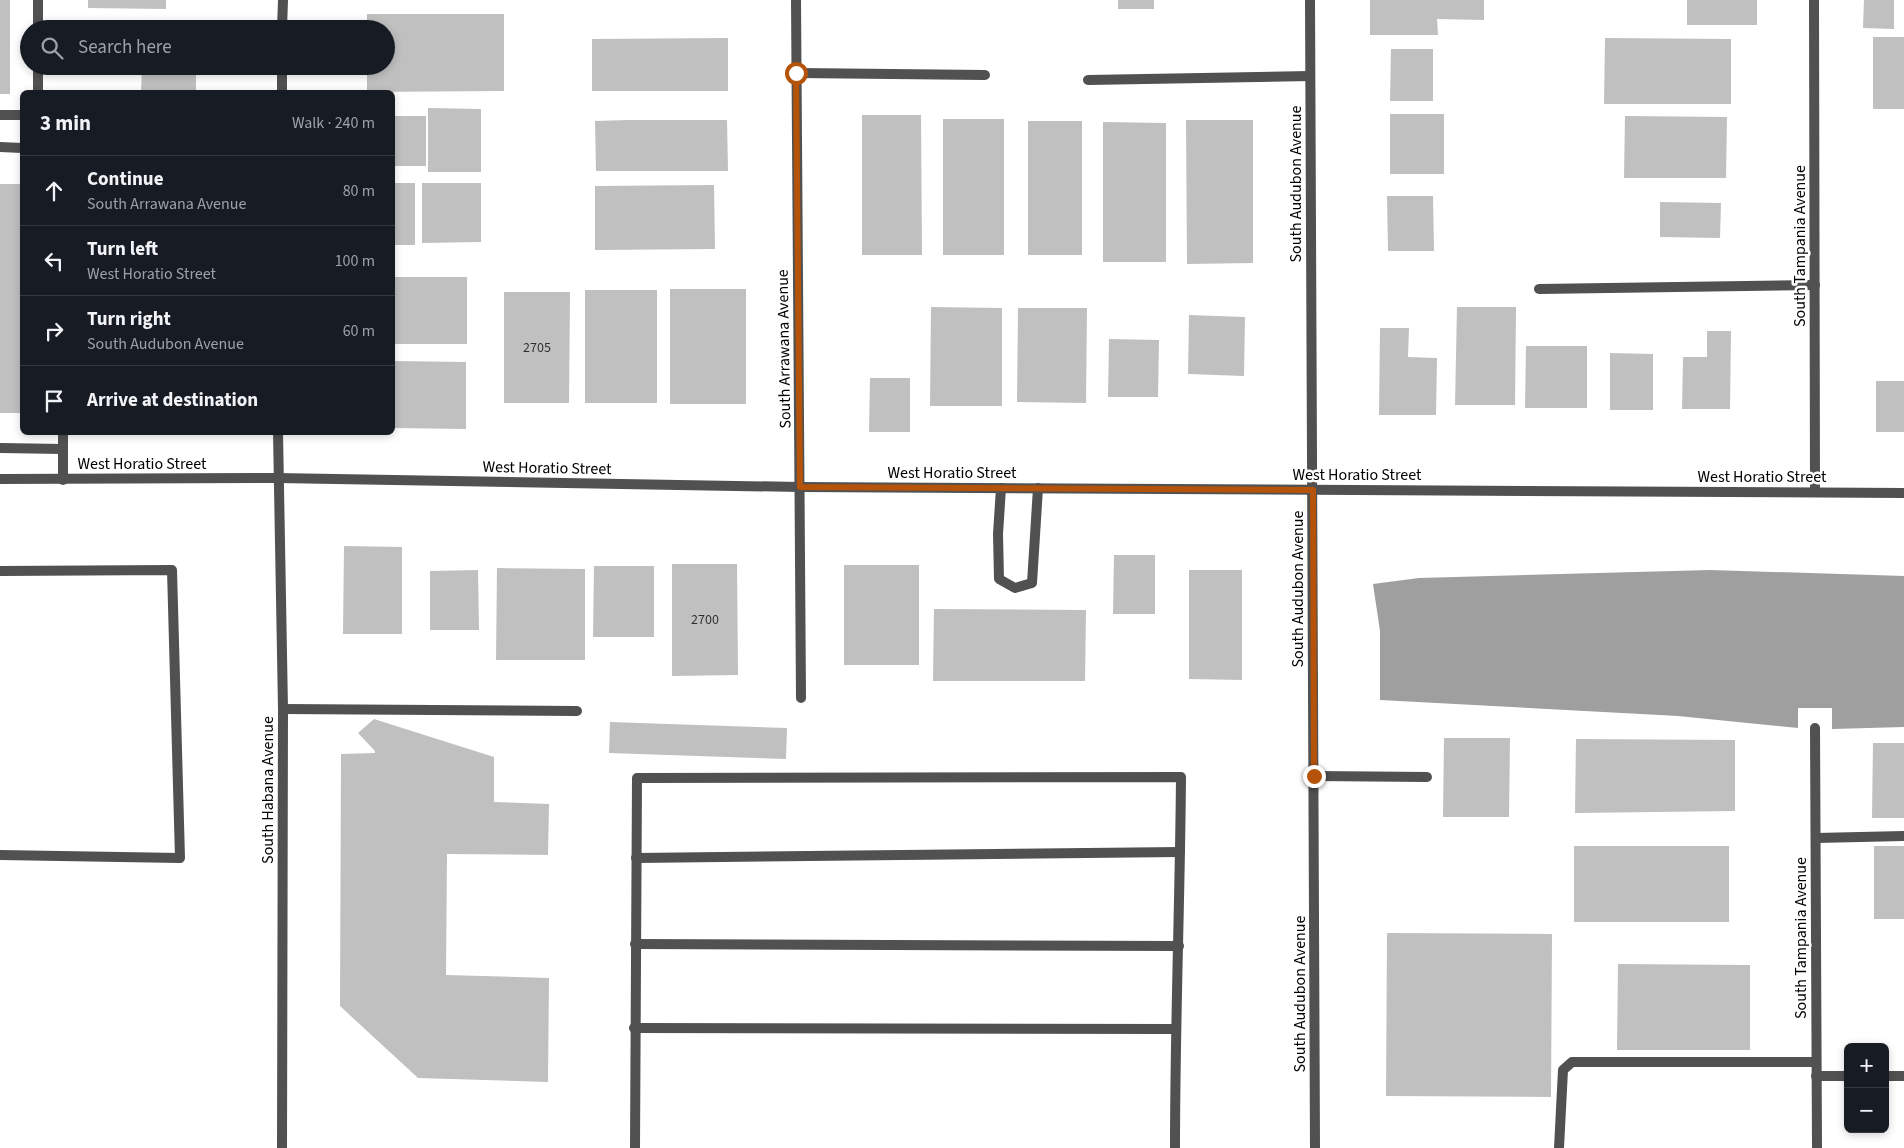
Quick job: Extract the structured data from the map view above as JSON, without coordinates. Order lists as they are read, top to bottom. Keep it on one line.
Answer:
{"streets":{"street":["South Audubon Avenue","South Tampania Avenue","South Arrawana Avenue","West Horatio Street","South Habana Avenue"]},"crossings":[["South Audubon Avenue","West Horatio Street"],["South Tampania Avenue","West Horatio Street"],["South Arrawana Avenue","West Horatio Street"],["West Horatio Street","South Habana Avenue"]],"house_numbers":["2705","2700"],"page":{"search":"Search here","heading":["3 min","Walk · 240 m"],"list":[["Continue","South Arrawana Avenue","80 m"],["Turn left","West Horatio Street","100 m"],["Turn right","South Audubon Avenue","60 m"],"Arrive at destination"],"map_buttons":["+","−"]}}
